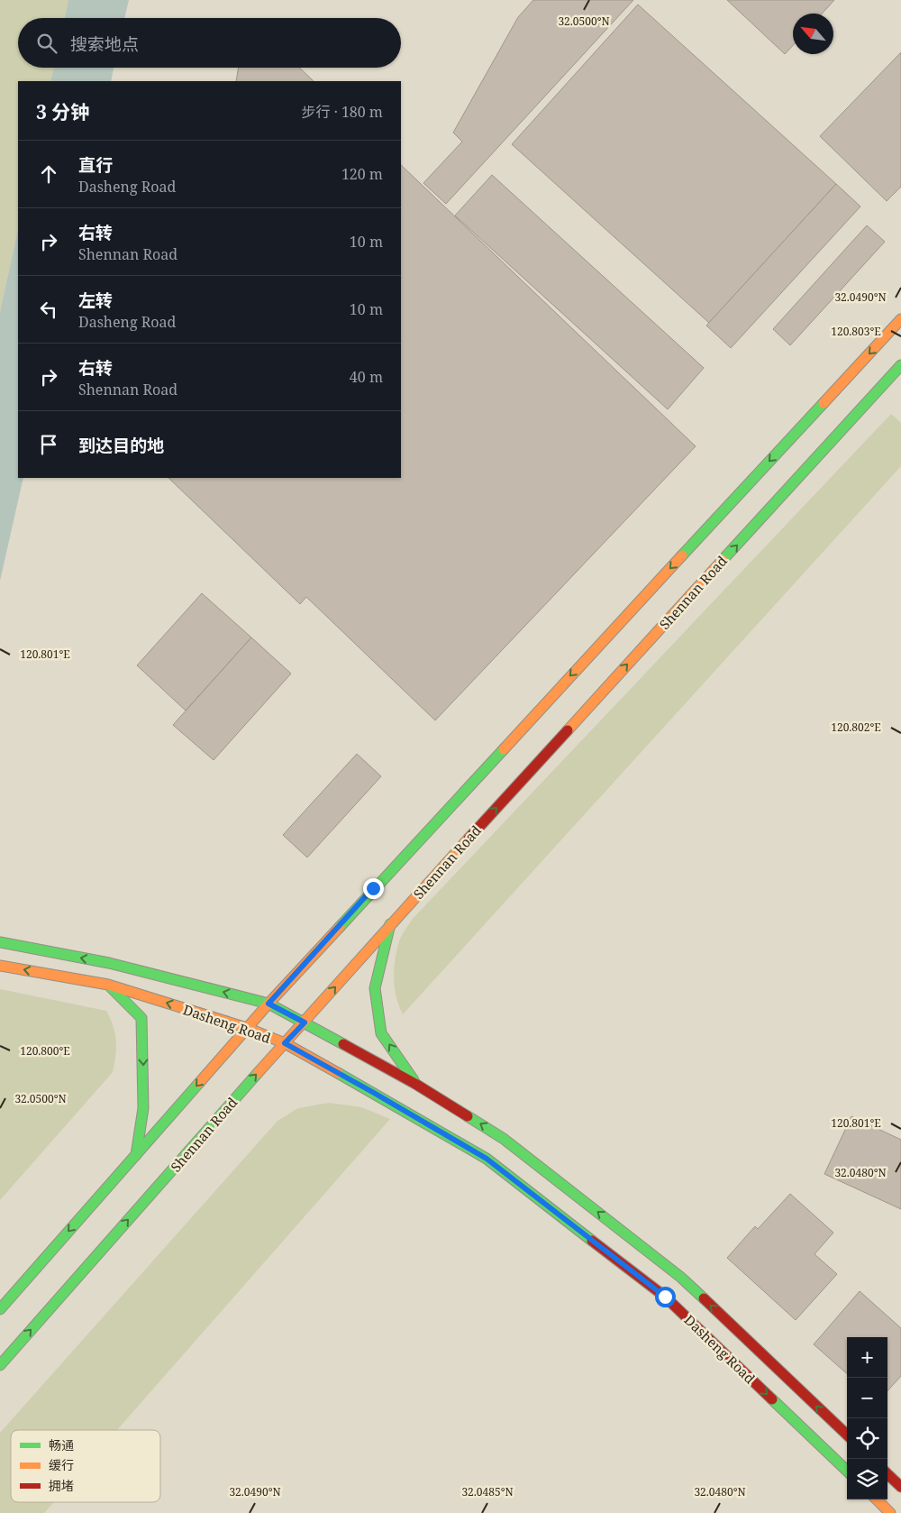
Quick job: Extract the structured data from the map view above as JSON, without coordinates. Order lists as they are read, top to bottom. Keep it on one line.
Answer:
{"streets":{"main road":["Shennan Road","Dasheng Road"]},"crossings":[["Shennan Road","Dasheng Road"]],"legend":["畅通","缓行","拥堵"],"north":"top left","page":{"search":"搜索地点","heading":["3 分钟","步行 · 180 m"],"list":[["直行","Dasheng Road","120 m"],["右转","Shennan Road","10 m"],["左转","Dasheng Road","10 m"],["右转","Shennan Road","40 m"],"到达目的地"],"map_buttons":["+","−"]},"coordinates":["32.0500°N","32.0490°N","120.803°E","120.801°E","120.802°E","120.800°E","32.0480°N","32.0485°N"]}
